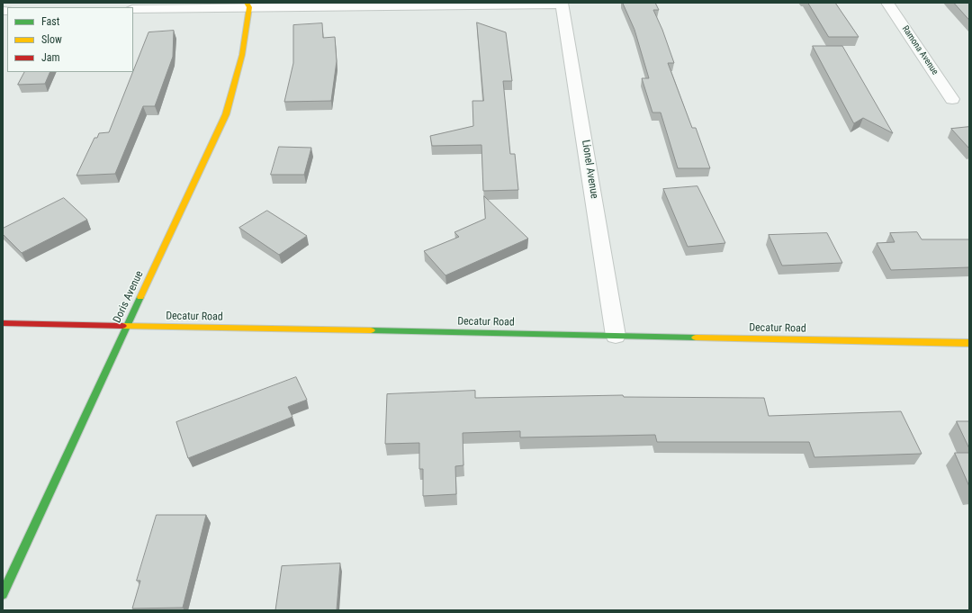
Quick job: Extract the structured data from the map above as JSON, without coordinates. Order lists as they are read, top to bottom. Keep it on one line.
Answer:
{"streets":{"street":["Ramona Avenue","Lionel Avenue","Doris Avenue","Decatur Road"]},"crossings":[["Lionel Avenue","Decatur Road"],["Doris Avenue","Decatur Road"]],"legend":["Fast","Slow","Jam"]}
